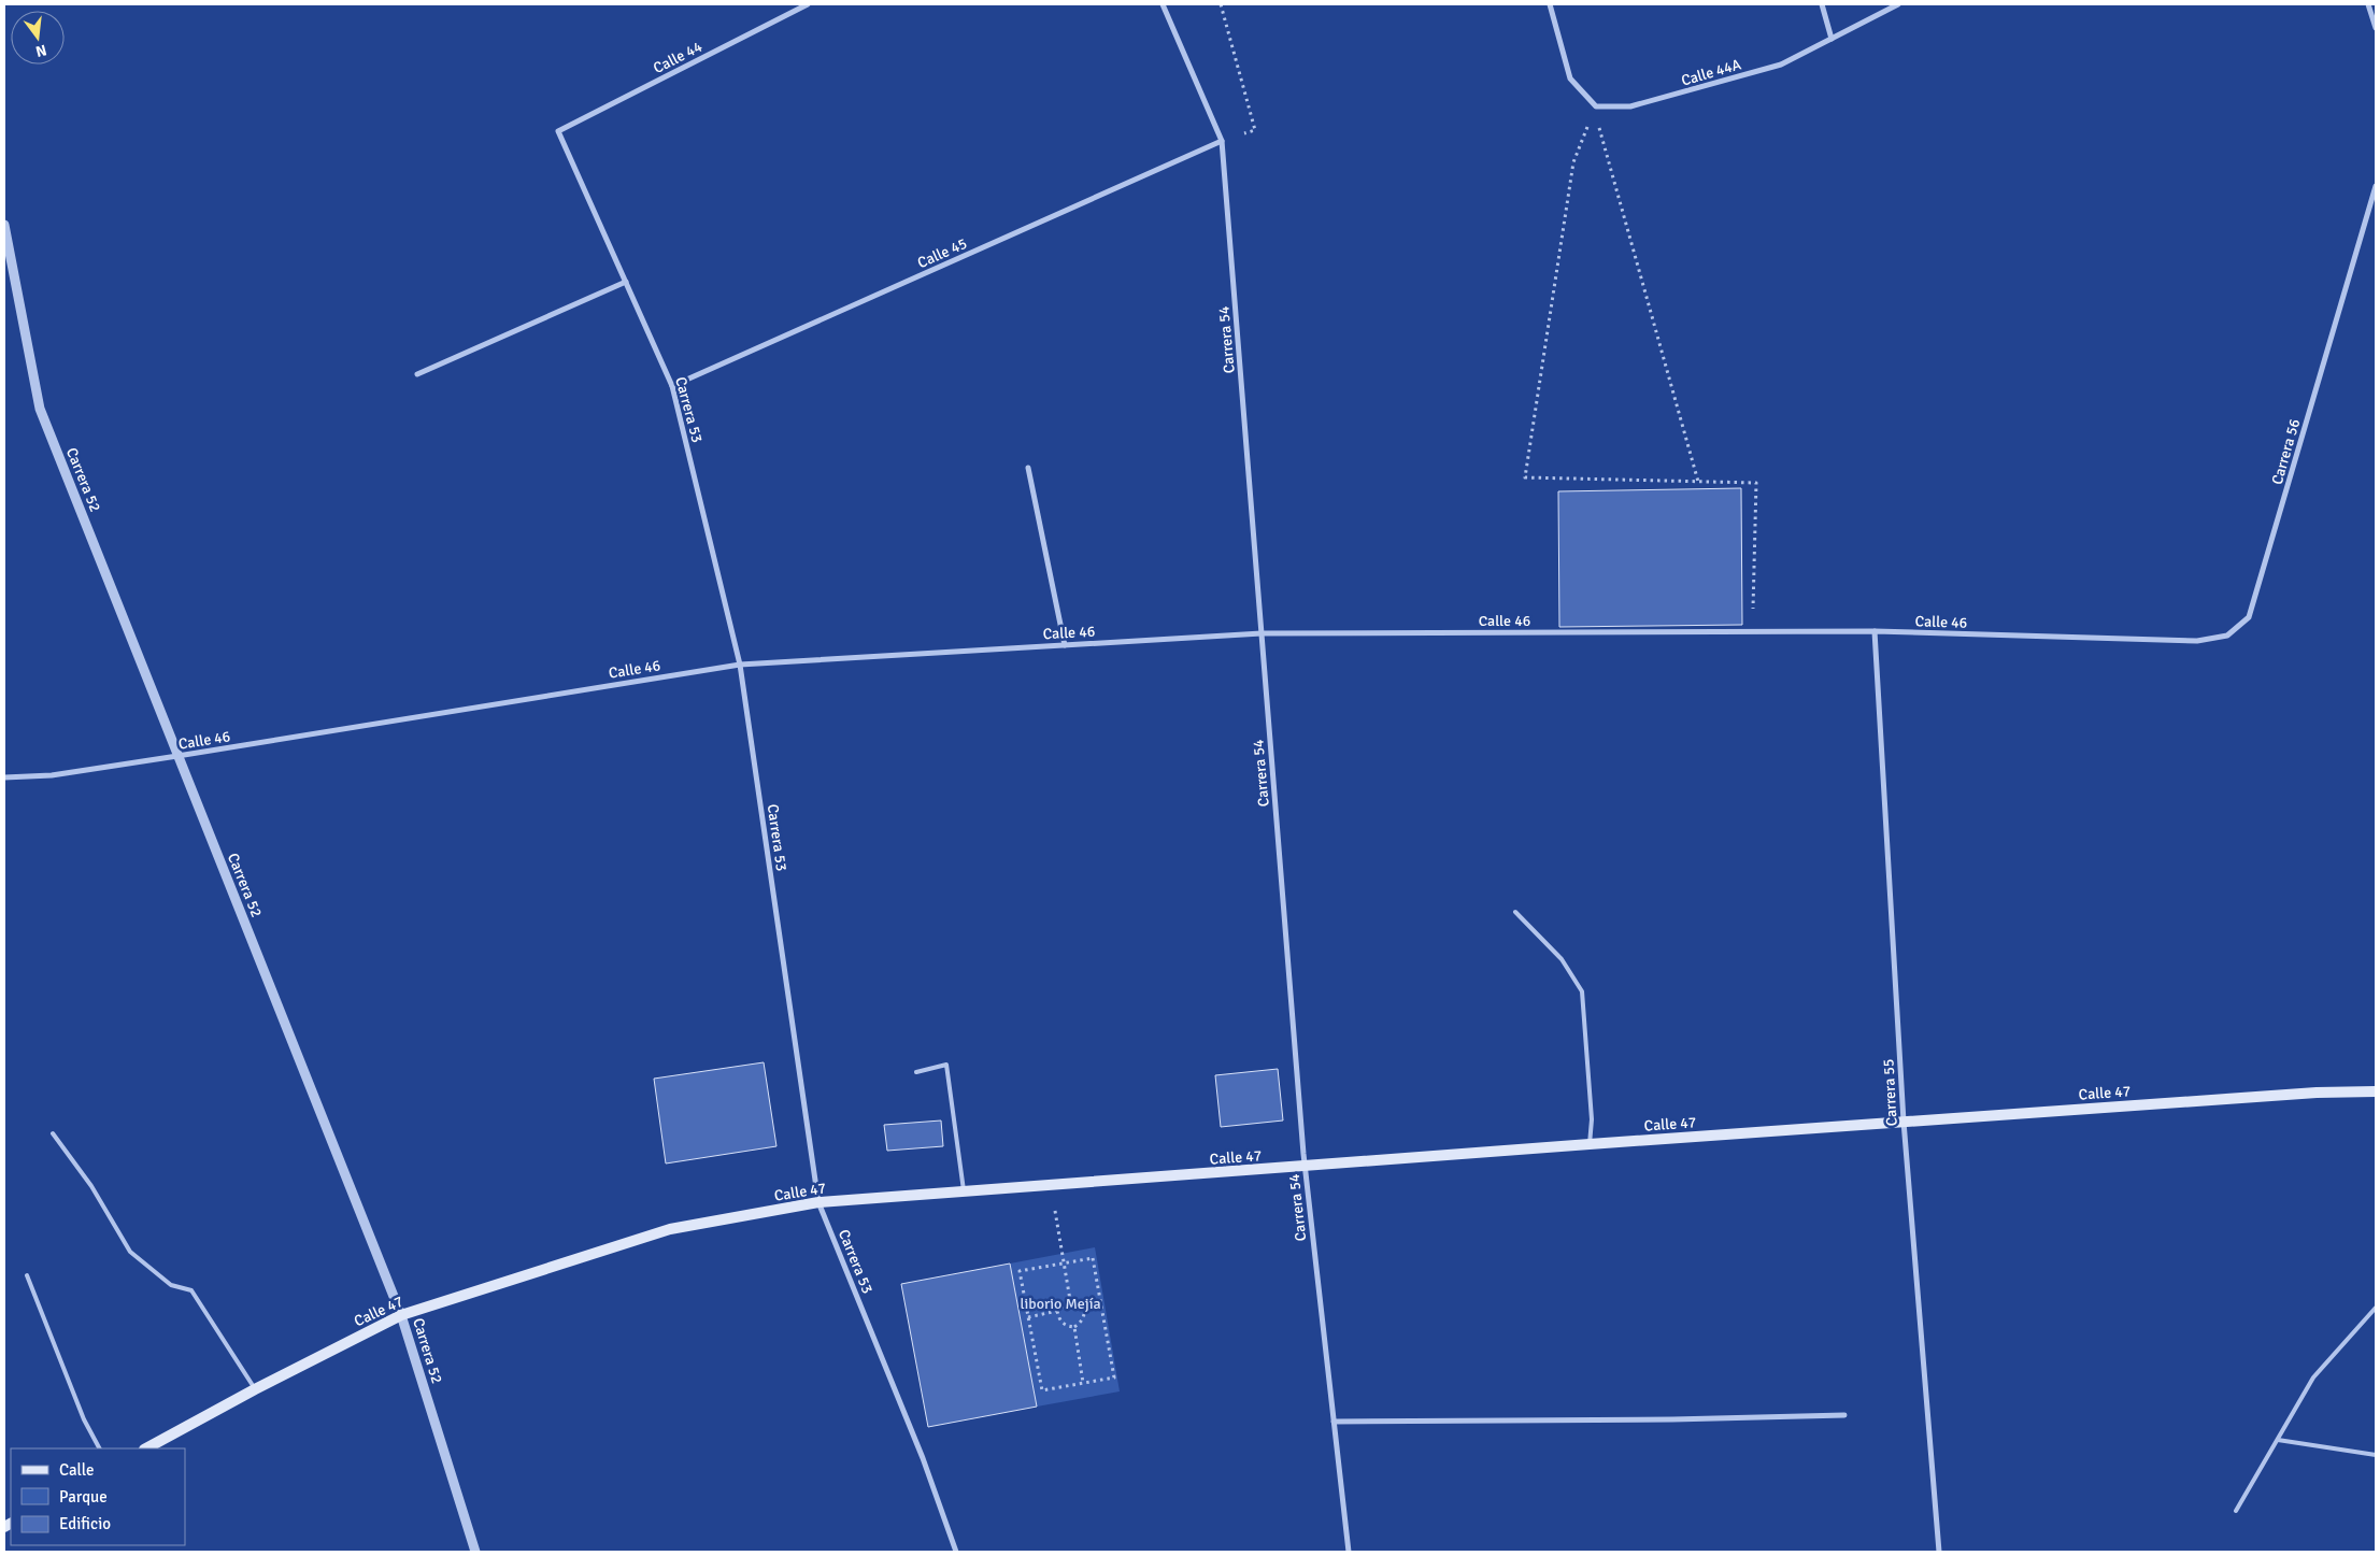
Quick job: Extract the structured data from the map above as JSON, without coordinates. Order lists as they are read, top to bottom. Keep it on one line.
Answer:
{"streets":{"main road":["Calle 47"],"street":["Calle 44","Calle 44A","Calle 45","Carrera 54","Carrera 53","Carrera 56","Carrera 52","Calle 46","Carrera 55"]},"crossings":[["Calle 44","Carrera 53"],["Calle 45","Carrera 54"],["Calle 45","Carrera 53"],["Carrera 54","Calle 46"],["Carrera 54","Calle 47"],["Carrera 53","Calle 46"],["Carrera 53","Calle 47"],["Carrera 56","Calle 46"],["Carrera 52","Calle 46"],["Carrera 52","Calle 47"],["Calle 46","Carrera 55"],["Carrera 55","Calle 47"]],"parks":["liborio Mejía"],"legend":["Calle","Parque","Edificio"],"north":"bottom"}
